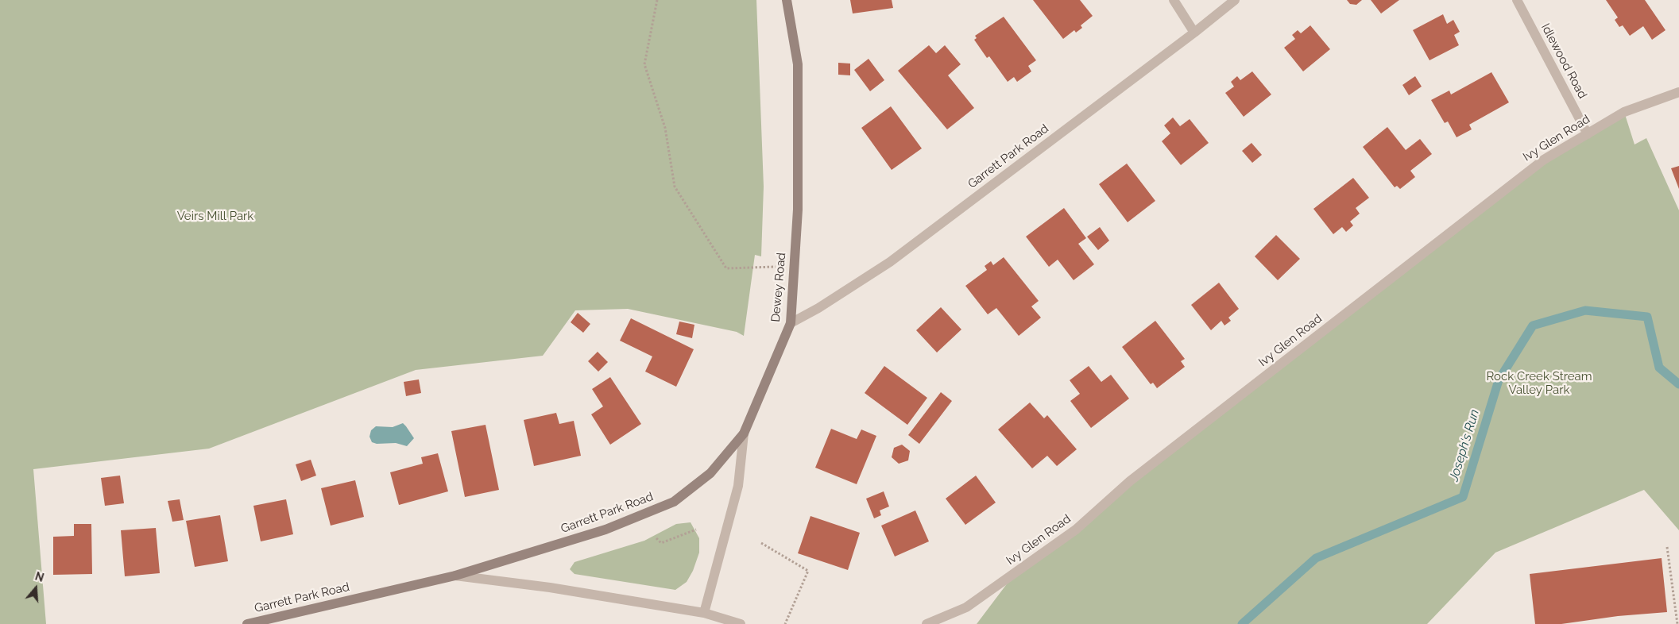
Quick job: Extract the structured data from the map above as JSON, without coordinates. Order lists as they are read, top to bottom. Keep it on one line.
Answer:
{"streets":{"street":["Idlewood Road","Ivy Glen Road","Garrett Park Road","Dewey Road"]},"crossings":[["Idlewood Road","Ivy Glen Road"],["Garrett Park Road","Dewey Road"]],"water":["Joseph's Run"],"parks":["Veirs Mill Park","Rock Creek Stream Valley Park"],"north":"top"}
